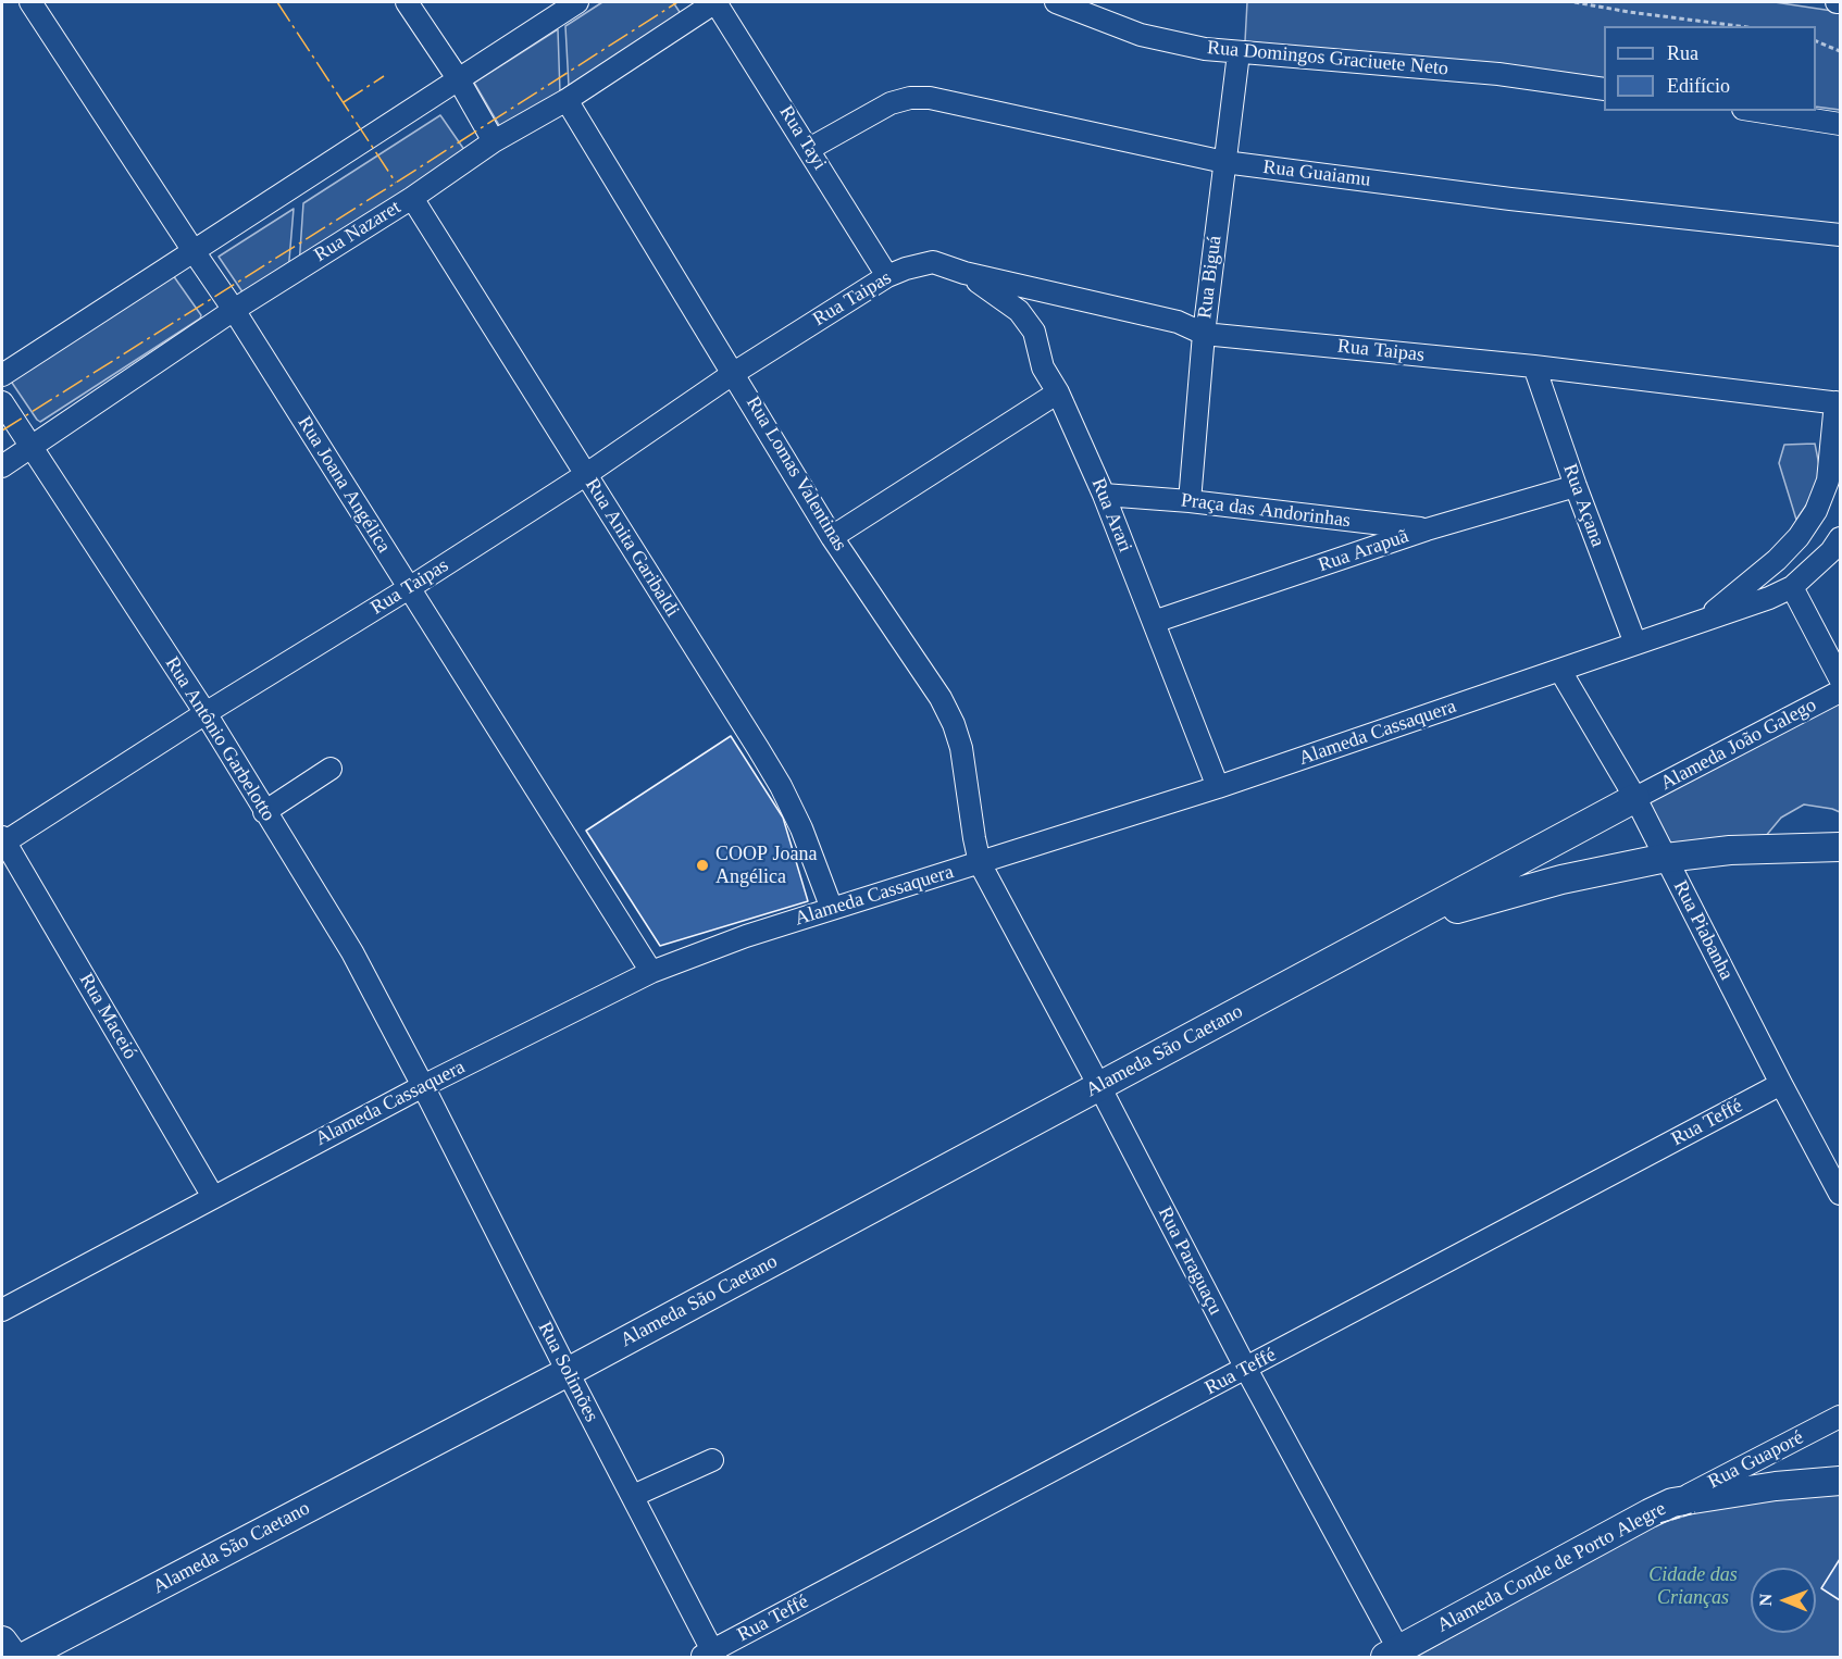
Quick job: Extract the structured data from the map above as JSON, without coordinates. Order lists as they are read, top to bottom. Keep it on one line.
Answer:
{"streets":{"main road":["Alameda São Caetano","Alameda Conde de Porto Alegre"],"street":["Rua Domingos Graciuete Neto","Rua Tayi","Rua Guaiamu","Rua Nazaret","Rua Biguá","Rua Taipas","Rua Lomas Valentinas","Rua Joana Angélica","Rua Açana","Praça das Andorinhas","Rua Arari","Rua Anita Garibaldi","Rua Arapuã","Alameda Cassaquera","Rua Antônio Garbelotto","Alameda João Galego","Rua Piabanha","Rua Maceió","Rua Teffé","Rua Paraguaçu","Rua Solimões","Rua Guaporé"]},"crossings":[["Rua Domingos Graciuete Neto","Rua Biguá"],["Rua Tayi","Rua Guaiamu"],["Rua Tayi","Rua Nazaret"],["Rua Tayi","Rua Taipas"],["Rua Guaiamu","Rua Biguá"],["Rua Nazaret","Rua Lomas Valentinas"],["Rua Nazaret","Rua Joana Angélica"],["Rua Nazaret","Rua Anita Garibaldi"],["Rua Nazaret","Rua Antônio Garbelotto"],["Rua Biguá","Rua Taipas"],["Rua Biguá","Praça das Andorinhas"],["Rua Taipas","Rua Lomas Valentinas"],["Rua Taipas","Rua Joana Angélica"],["Rua Taipas","Rua Açana"],["Rua Taipas","Rua Arari"],["Rua Taipas","Rua Anita Garibaldi"],["Rua Taipas","Rua Antônio Garbelotto"],["Rua Taipas","Rua Maceió"],["Rua Lomas Valentinas","Alameda Cassaquera"],["Rua Lomas Valentinas","Rua Paraguaçu"],["Rua Joana Angélica","Alameda Cassaquera"],["Rua Açana","Rua Arapuã"],["Rua Açana","Alameda Cassaquera"],["Praça das Andorinhas","Rua Arari"],["Praça das Andorinhas","Rua Arapuã"],["Rua Arari","Rua Arapuã"],["Rua Arari","Alameda Cassaquera"],["Rua Anita Garibaldi","Alameda Cassaquera"],["Alameda Cassaquera","Rua Antônio Garbelotto"],["Alameda Cassaquera","Rua Piabanha"],["Alameda Cassaquera","Rua Maceió"],["Alameda Cassaquera","Rua Paraguaçu"],["Alameda Cassaquera","Rua Solimões"],["Rua Antônio Garbelotto","Rua Solimões"],["Alameda João Galego","Rua Piabanha"],["Alameda João Galego","Alameda São Caetano"],["Rua Piabanha","Alameda São Caetano"],["Rua Piabanha","Rua Teffé"],["Alameda São Caetano","Rua Paraguaçu"],["Alameda São Caetano","Rua Solimões"],["Rua Teffé","Rua Paraguaçu"],["Rua Teffé","Rua Solimões"],["Rua Paraguaçu","Alameda Conde de Porto Alegre"],["Rua Guaporé","Alameda Conde de Porto Alegre"]],"parks":["Cidade das Crianças"],"places":["COOP Joana Angélica"],"legend":["Rua","Edifício"],"north":"left"}
